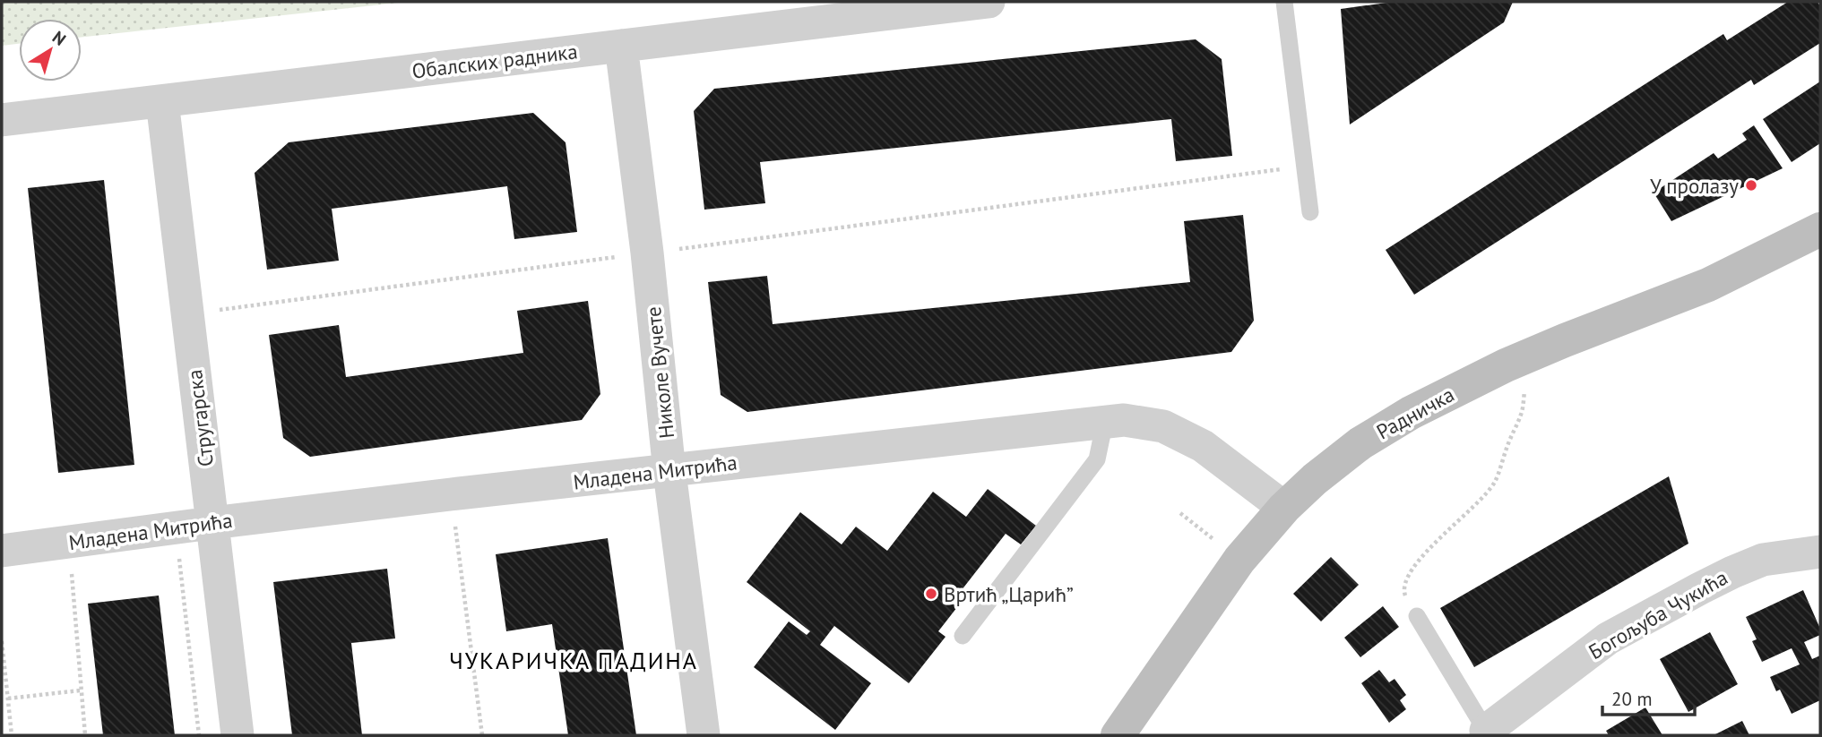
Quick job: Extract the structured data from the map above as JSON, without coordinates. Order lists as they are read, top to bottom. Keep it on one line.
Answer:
{"streets":{"street":["Обалских радника","Николе Вучете","Радничка","Стругарска","Младена Митрића","Богољуба Чукића"]},"crossings":[["Обалских радника","Николе Вучете"],["Обалских радника","Стругарска"],["Николе Вучете","Младена Митрића"],["Радничка","Младена Митрића"],["Стругарска","Младена Митрића"]],"districts":["ЧУКАРИЧКА ПАДИНА"],"places":["У пролазу","Вртић „Царић”"],"scale_bar":"20 m","north":"top right"}
